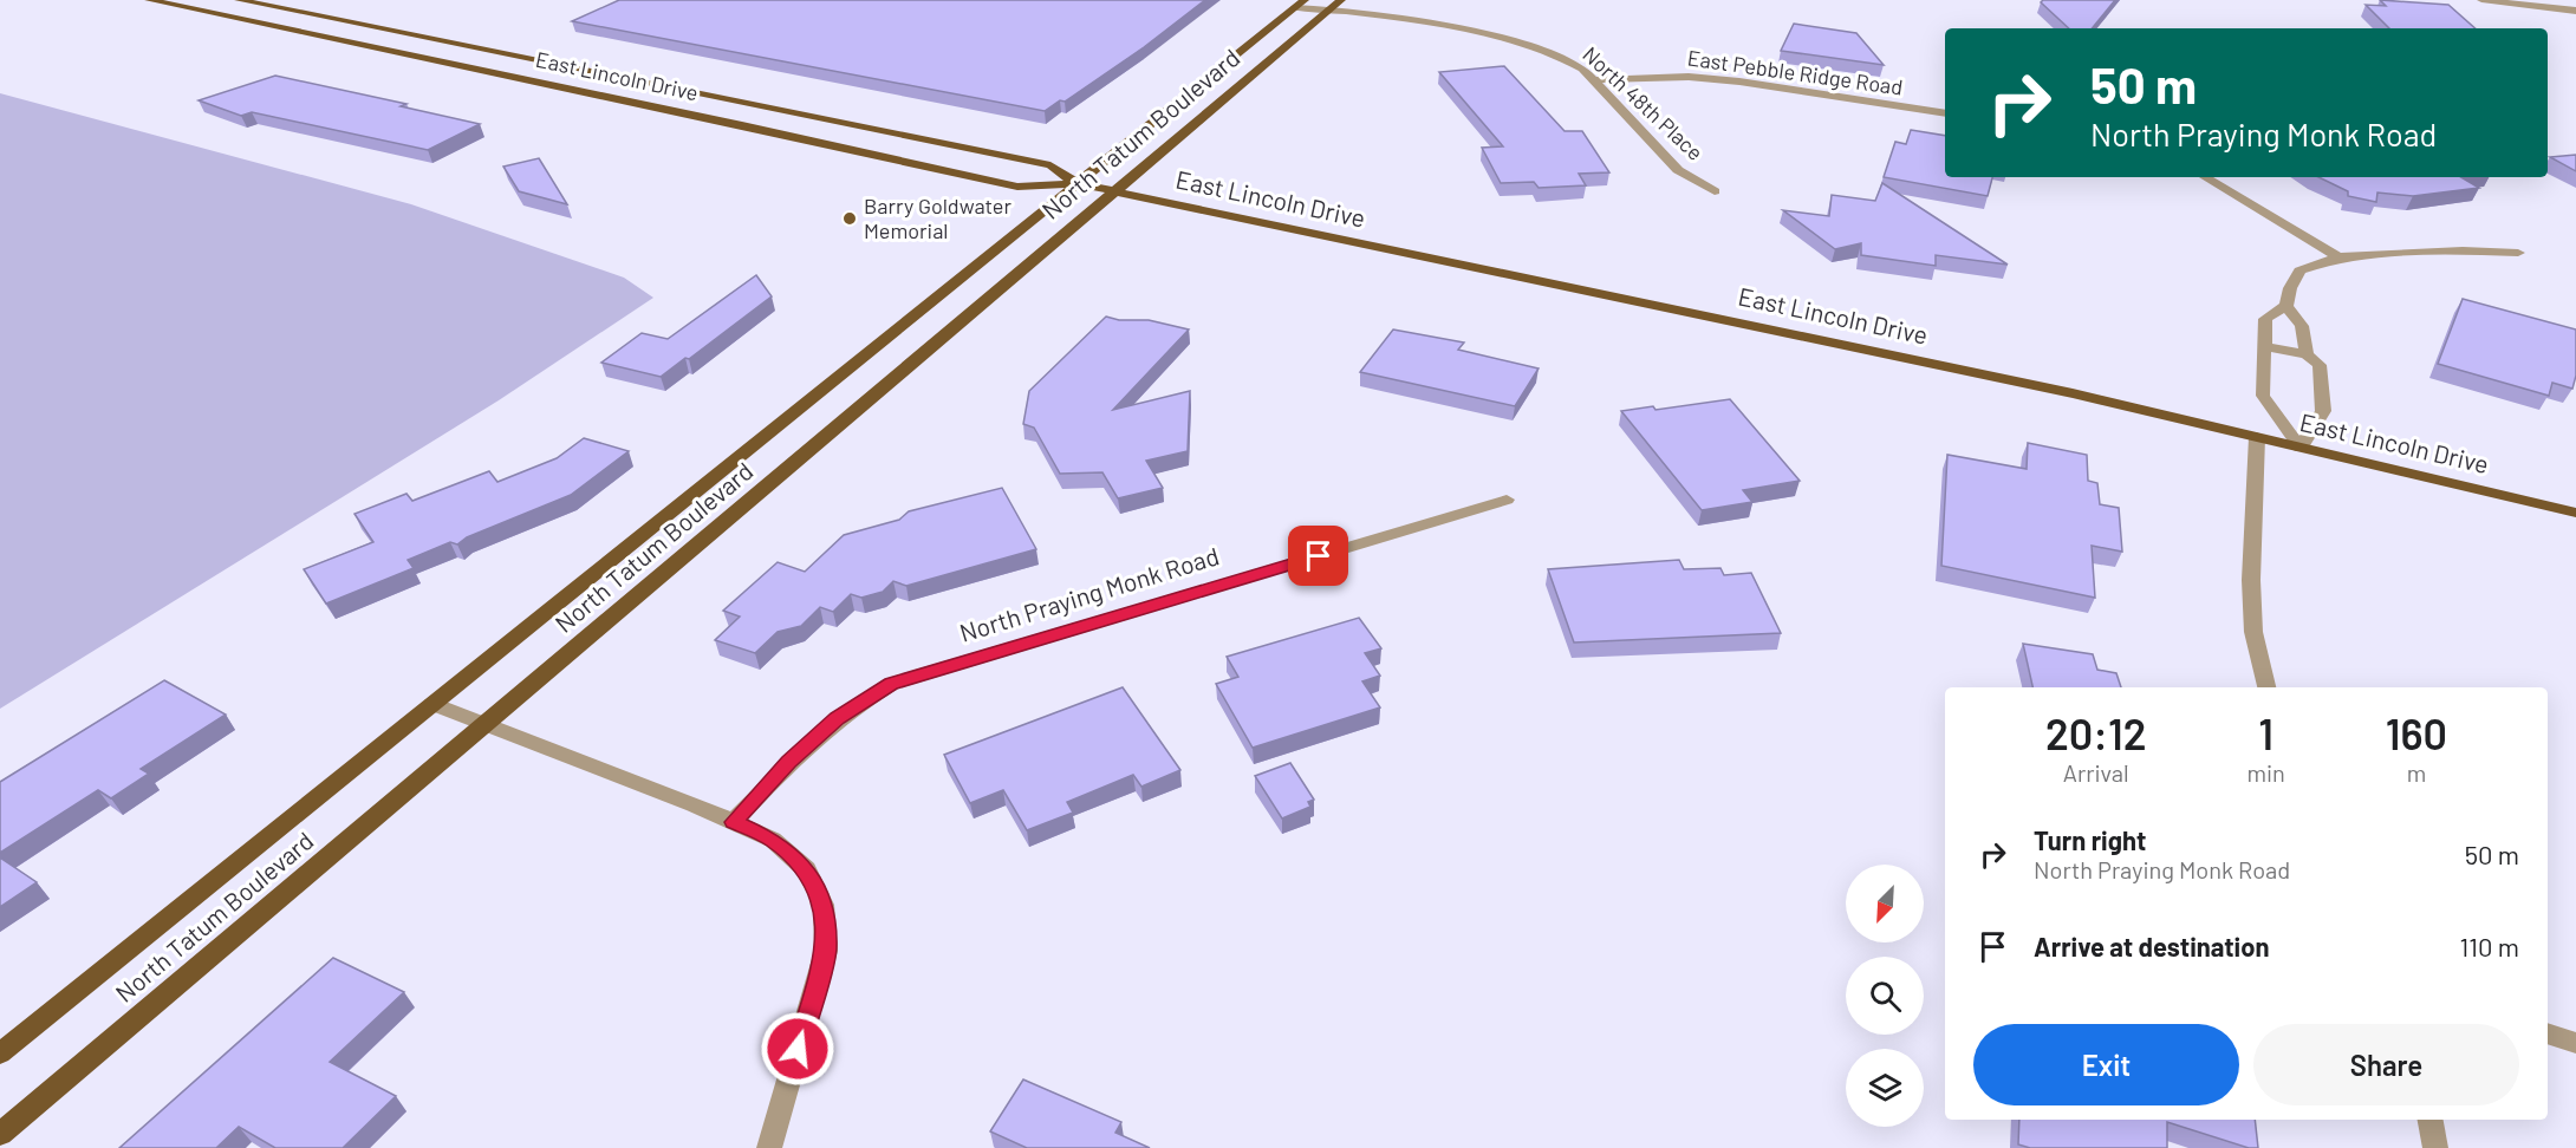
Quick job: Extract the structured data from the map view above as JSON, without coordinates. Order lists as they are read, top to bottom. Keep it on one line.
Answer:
{"streets":{"main road":["East Lincoln Drive","North Tatum Boulevard"],"street":["East Pebble Ridge Road","North 48th Place","North Praying Monk Road"]},"crossings":[["East Pebble Ridge Road","North 48th Place"],["East Lincoln Drive","North Tatum Boulevard"],["North 48th Place","North Tatum Boulevard"]],"places":["Barry Goldwater Memorial"],"north":"bottom left","page":{"turn":["50 m","North Praying Monk Road"],"eta":["20:12","Arrival","1","min","160","m"],"list":[{"name":"Turn right","note":"North Praying Monk Road","value":"50 m"},{"name":"Arrive at destination","value":"110 m"}],"buttons":["Exit","Share"]}}
